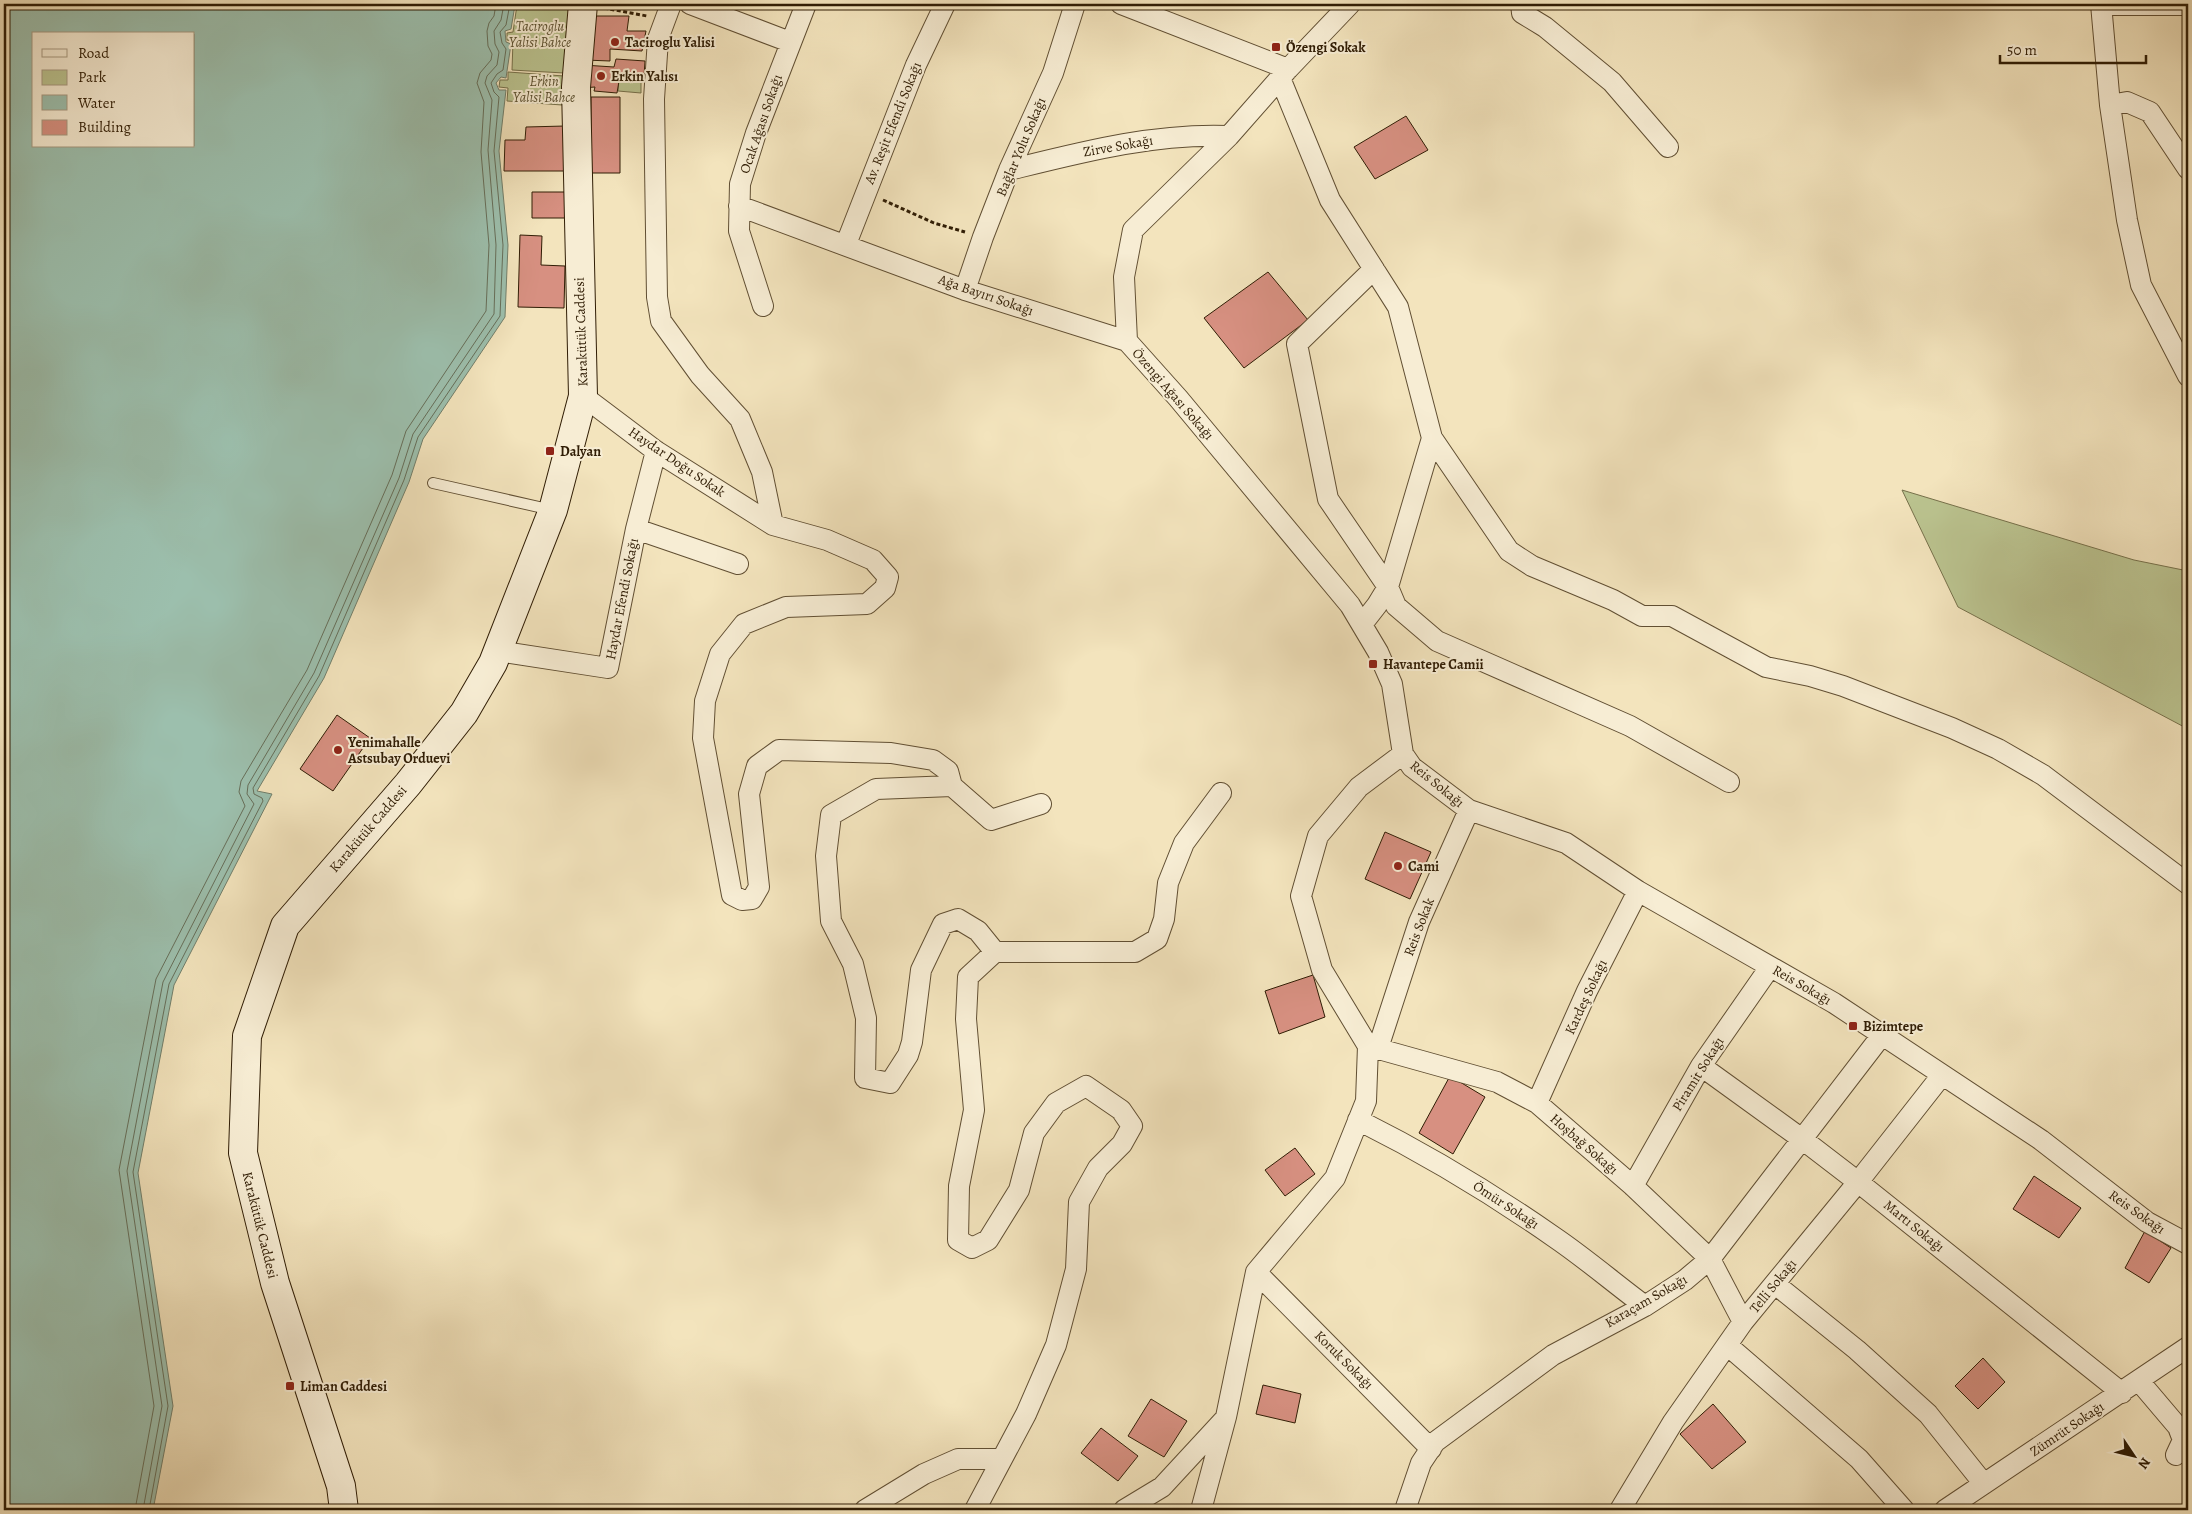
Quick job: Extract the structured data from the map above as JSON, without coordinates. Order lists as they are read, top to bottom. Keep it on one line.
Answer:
{"streets":{"main road":["Karakütük Caddesi"],"street":["Av. Reşit Efendi Sokağı","Ocak Ağası Sokağı","Zirve Sokağı","Bağlar Yolu Sokağı","Ağa Bayırı Sokağı","Özengi Ağası Sokağı","Haydar Doğu Sokak","Haydar Efendi Sokağı","Reis Sokağı","Reis Sokak","Kardeş Sokağı","Piramit Sokağı","Hoşbağ Sokağı","Ömür Sokağı","Martı Sokağı","Telli Sokağı","Karaçam Sokağı","Koruk Sokağı","Zümrüt Sokağı"]},"crossings":[["Av. Reşit Efendi Sokağı","Ağa Bayırı Sokağı"],["Ocak Ağası Sokağı","Ağa Bayırı Sokağı"],["Zirve Sokağı","Bağlar Yolu Sokağı"],["Zirve Sokağı","Özengi Ağası Sokağı"],["Bağlar Yolu Sokağı","Ağa Bayırı Sokağı"],["Ağa Bayırı Sokağı","Özengi Ağası Sokağı"],["Karakütük Caddesi","Haydar Doğu Sokak"],["Karakütük Caddesi","Haydar Efendi Sokağı"],["Özengi Ağası Sokağı","Reis Sokağı"],["Haydar Doğu Sokak","Haydar Efendi Sokağı"],["Reis Sokağı","Reis Sokak"],["Reis Sokağı","Kardeş Sokağı"],["Reis Sokağı","Piramit Sokağı"],["Reis Sokağı","Telli Sokağı"],["Reis Sokağı","Karaçam Sokağı"],["Reis Sokak","Hoşbağ Sokağı"],["Reis Sokak","Ömür Sokağı"],["Reis Sokak","Koruk Sokağı"],["Kardeş Sokağı","Hoşbağ Sokağı"],["Piramit Sokağı","Hoşbağ Sokağı"],["Piramit Sokağı","Martı Sokağı"],["Hoşbağ Sokağı","Telli Sokağı"],["Hoşbağ Sokağı","Karaçam Sokağı"],["Ömür Sokağı","Karaçam Sokağı"],["Martı Sokağı","Telli Sokağı"],["Martı Sokağı","Karaçam Sokağı"],["Martı Sokağı","Zümrüt Sokağı"],["Karaçam Sokağı","Koruk Sokağı"]],"parks":["Taciroglu Yalisi Bahce","Erkin Yalisi Bahce"],"places":{"other":["Taciroglu Yalisi","Erkin Yalısı","Yenimahalle Astsubay Orduevi","Cami"],"transit":["Özengi Sokak","Dalyan","Havantepe Camii","Bizimtepe","Liman Caddesi"]},"legend":["Road","Park","Water","Building"],"scale_bar":"50 m","north":"bottom right"}
